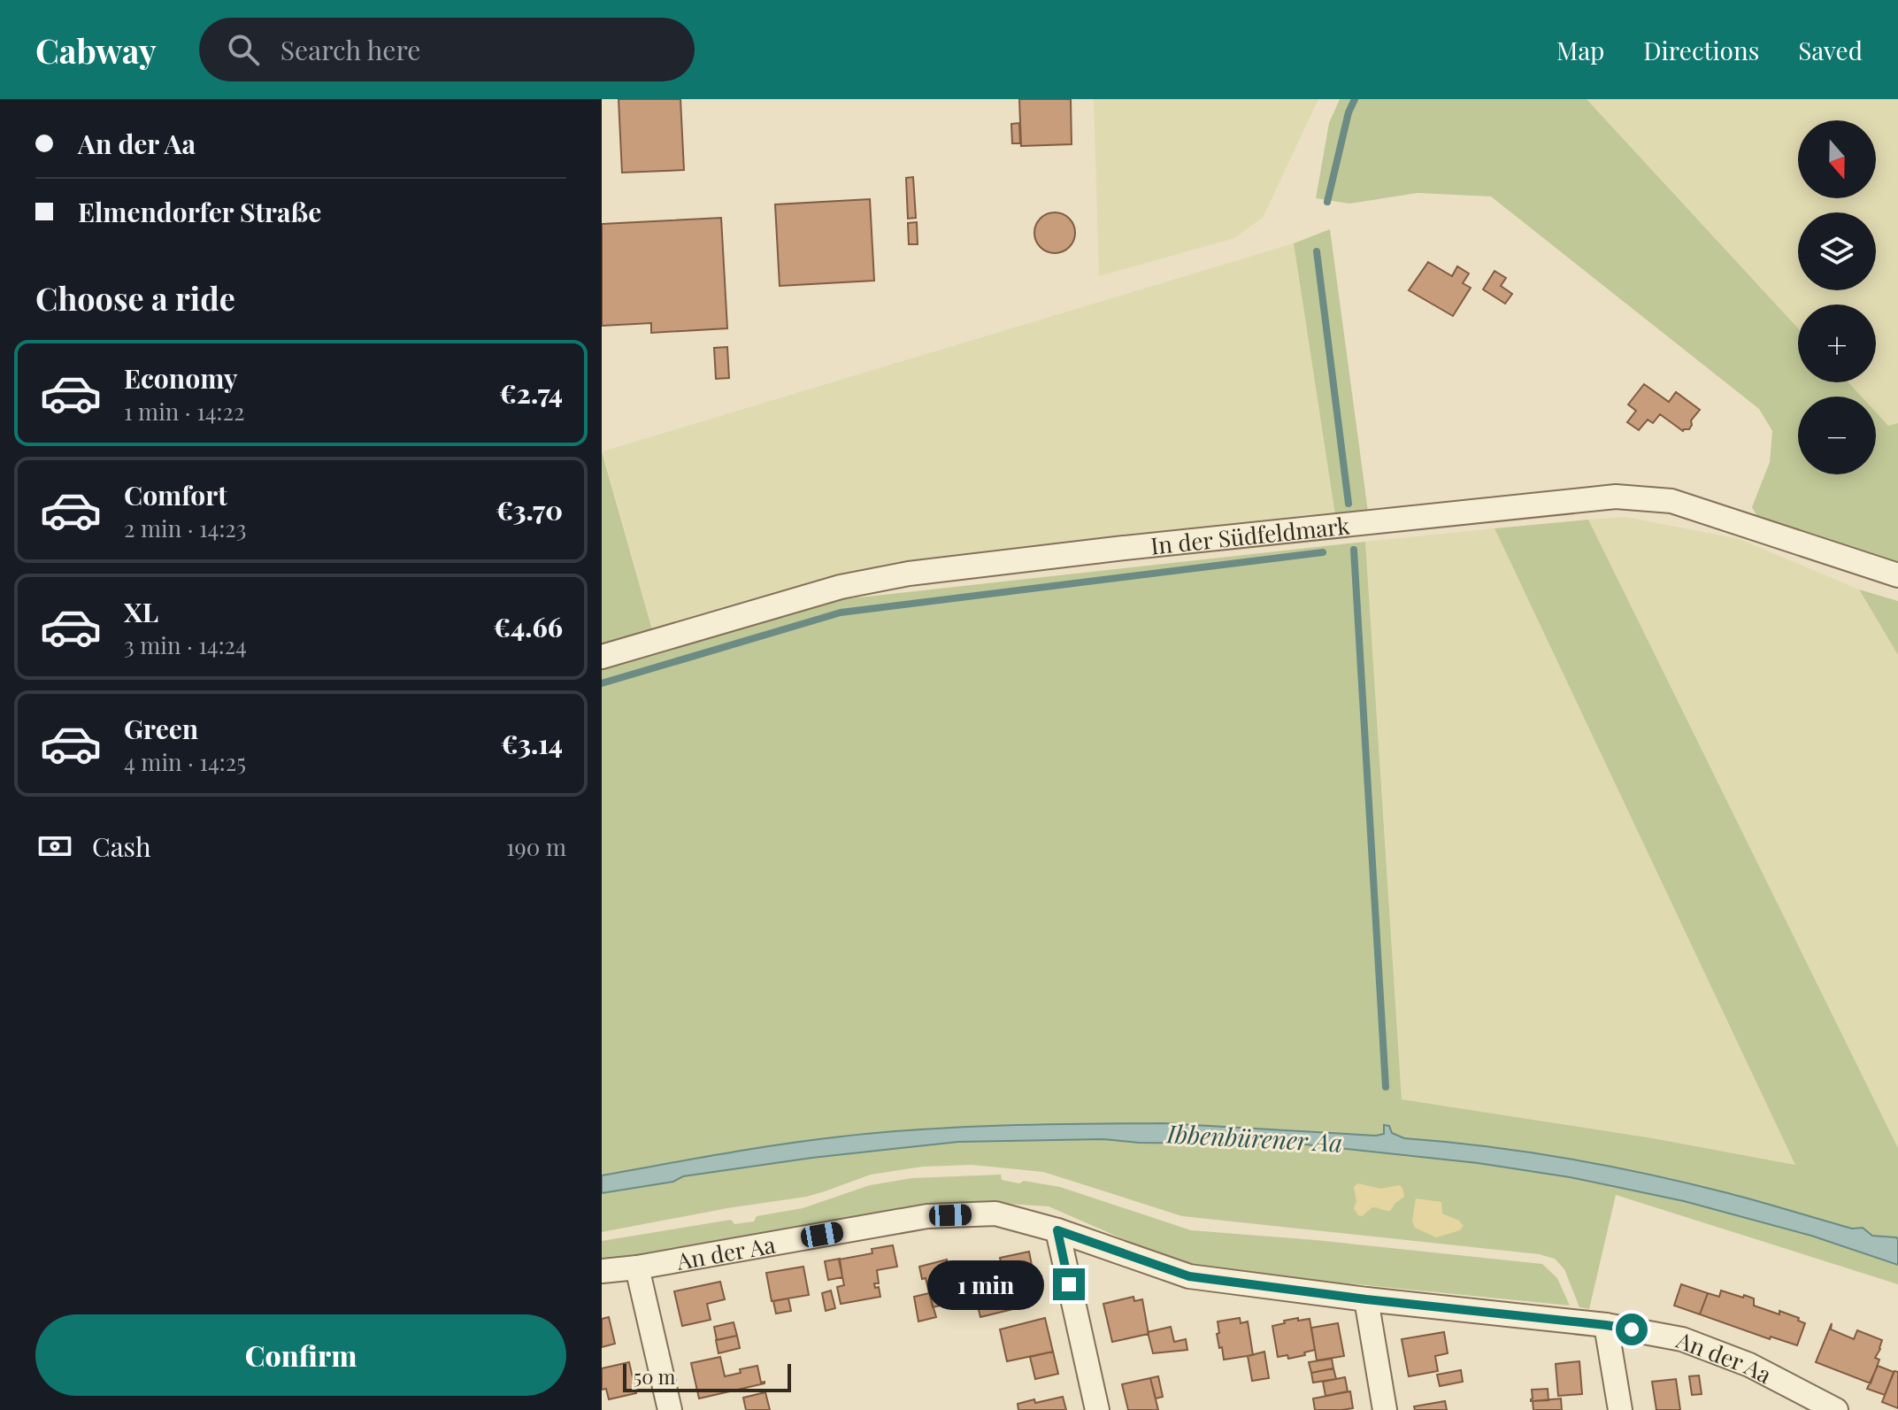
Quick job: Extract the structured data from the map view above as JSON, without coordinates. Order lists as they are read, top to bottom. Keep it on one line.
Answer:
{"streets":{"street":["In der Südfeldmark","An der Aa"]},"water":["Ibbenbürener Aa"],"scale_bar":"50 m","north":"bottom","page":{"header":"Cabway","search":"Search here","nav":["Map","Directions","Saved"],"banner":["An der Aa","Elmendorfer Straße"],"map_buttons":["+","−"],"heading":"Choose a ride","list":[{"name":"Economy","note":"1 min · 14:22","value":"€2.74"},{"name":"Comfort","note":"2 min · 14:23","value":"€3.70"},{"name":"XL","note":"3 min · 14:24","value":"€4.66"},{"name":"Green","note":"4 min · 14:25","value":"€3.14"}],"pay":["Cash","190 m"],"bubble":"1 min","buttons":"Confirm","scale":"50 m"}}
